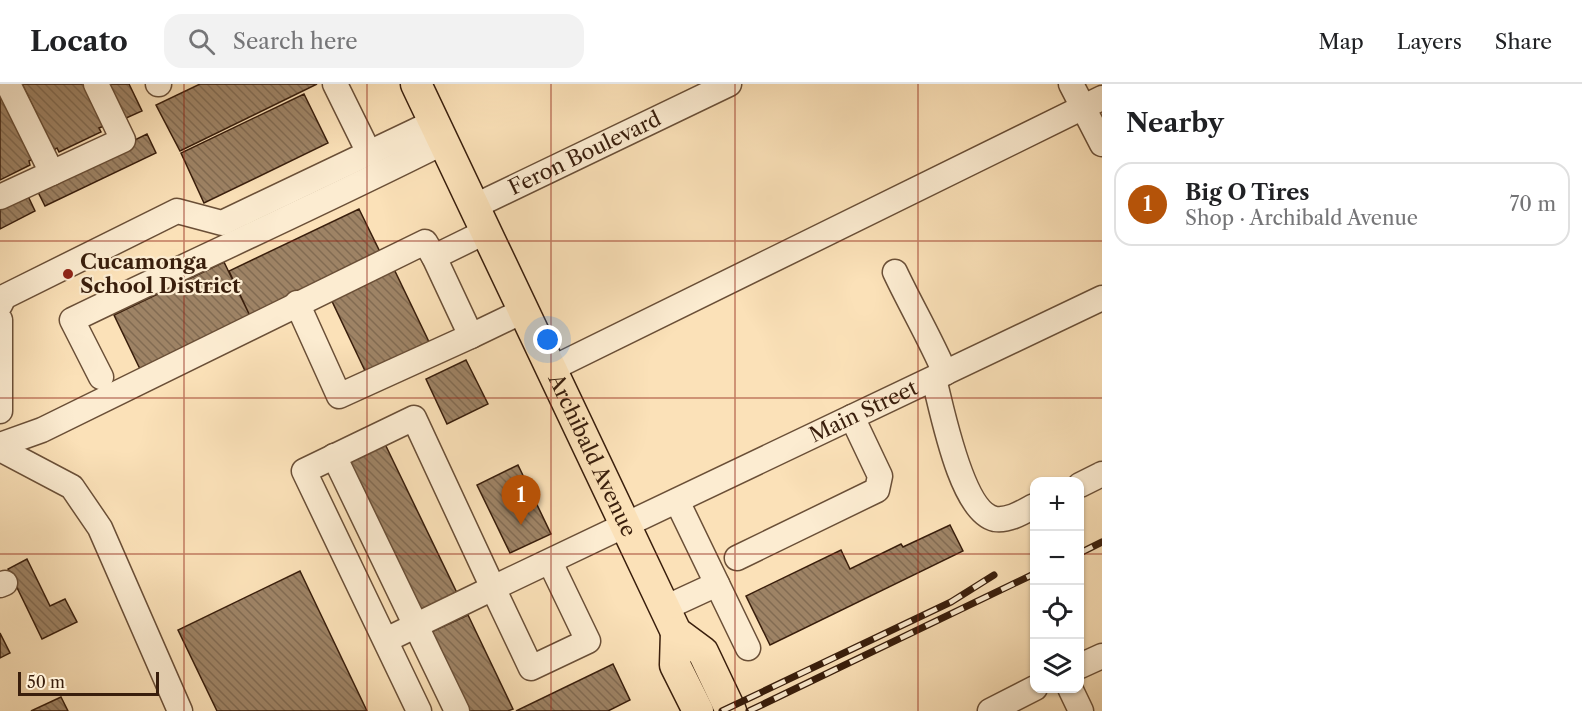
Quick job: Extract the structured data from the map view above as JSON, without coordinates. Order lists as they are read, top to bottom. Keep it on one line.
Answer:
{"streets":{"main road":["Archibald Avenue"],"street":["Feron Boulevard","Main Street"]},"crossings":[["Feron Boulevard","Archibald Avenue"],["Main Street","Archibald Avenue"]],"places":["Cucamonga School District"],"scale_bar":"50 m","page":{"header":"Locato","search":"Search here","nav":["Map","Layers","Share"],"heading":"Nearby","list":[{"mark":"1","name":"Big O Tires","note":"Shop · Archibald Avenue","value":"70 m"}],"pins":"1","map_buttons":["+","−"],"scale":"50 m"}}
